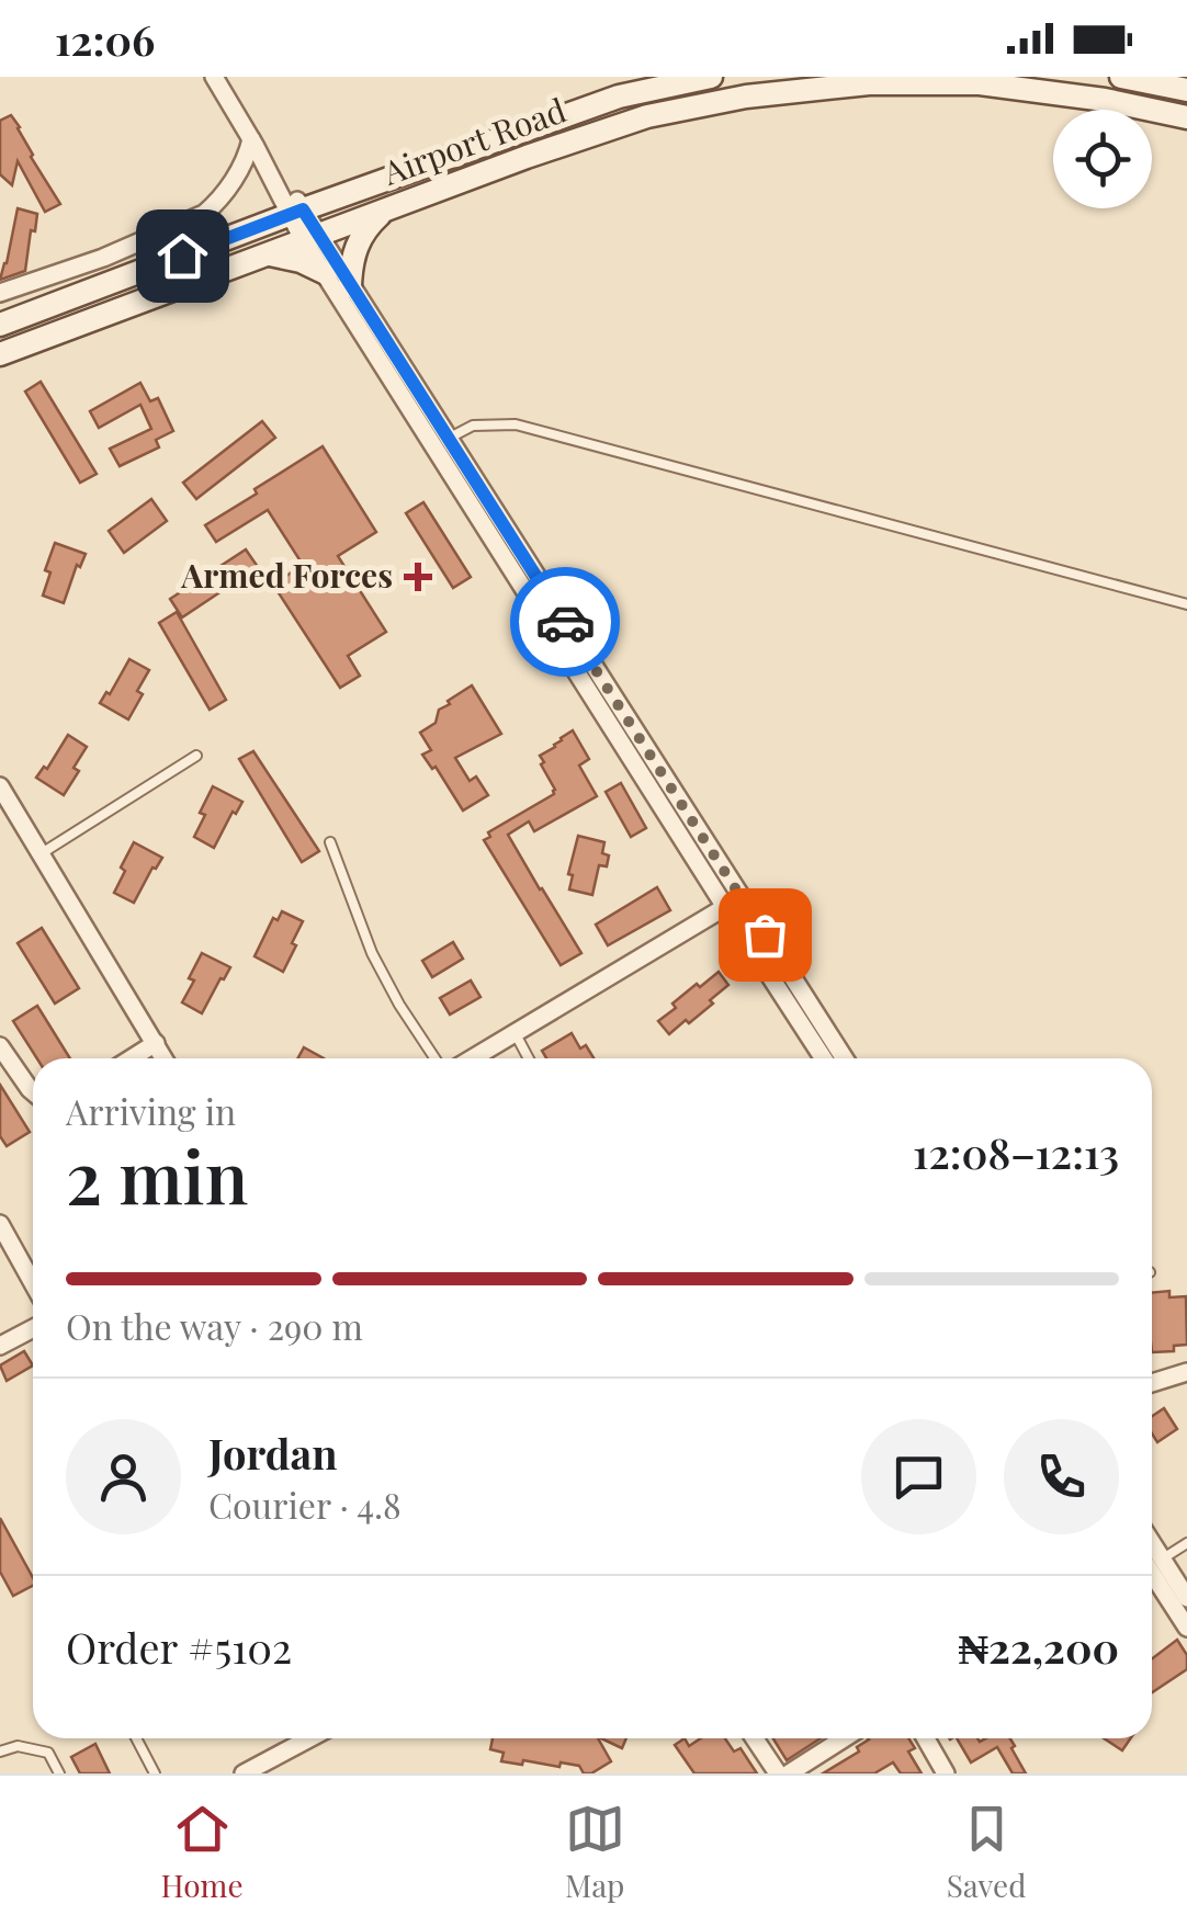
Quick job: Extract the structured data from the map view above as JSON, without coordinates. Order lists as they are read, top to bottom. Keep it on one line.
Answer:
{"streets":{"street":["Airport Road"]},"places":{"health":["Armed Forces"]},"page":{"status":"12:06","heading":["2 min","Arriving in","12:08–12:13"],"panel":["Jordan","Courier · 4.8","Order #5102","₦22,200"],"bar":"On the way · 290 m","tabs":["Home","Map","Saved"]}}
